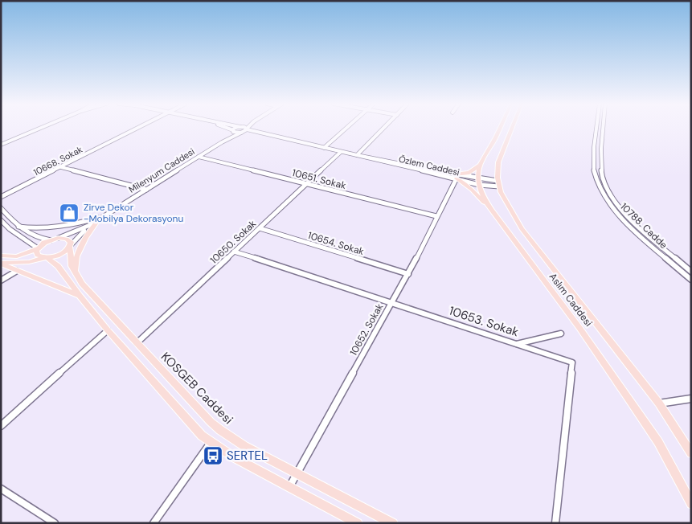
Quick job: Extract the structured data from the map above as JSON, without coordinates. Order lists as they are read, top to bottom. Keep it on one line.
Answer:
{"streets":{"main road":["Aslım Caddesi","KOSGEB Caddesi"],"street":["10668. Sokak","Özlem Caddesi","Milenyum Caddesi","10651. Sokak","10788. Cadde","10650. Sokak","10654. Sokak","10653. Sokak","10652. Sokak"]},"crossings":[["Özlem Caddesi","10650. Sokak"],["Özlem Caddesi","Aslım Caddesi"],["Özlem Caddesi","10652. Sokak"],["Milenyum Caddesi","10651. Sokak"],["Milenyum Caddesi","KOSGEB Caddesi"],["10651. Sokak","10650. Sokak"],["10651. Sokak","10652. Sokak"],["10650. Sokak","10654. Sokak"],["10650. Sokak","10653. Sokak"],["10650. Sokak","KOSGEB Caddesi"],["10654. Sokak","10652. Sokak"],["10653. Sokak","10652. Sokak"],["10652. Sokak","KOSGEB Caddesi"]],"places":{"shop":["Zirve Dekor -Mobilya Dekorasyonu"],"bus stop":["SERTEL"]}}
